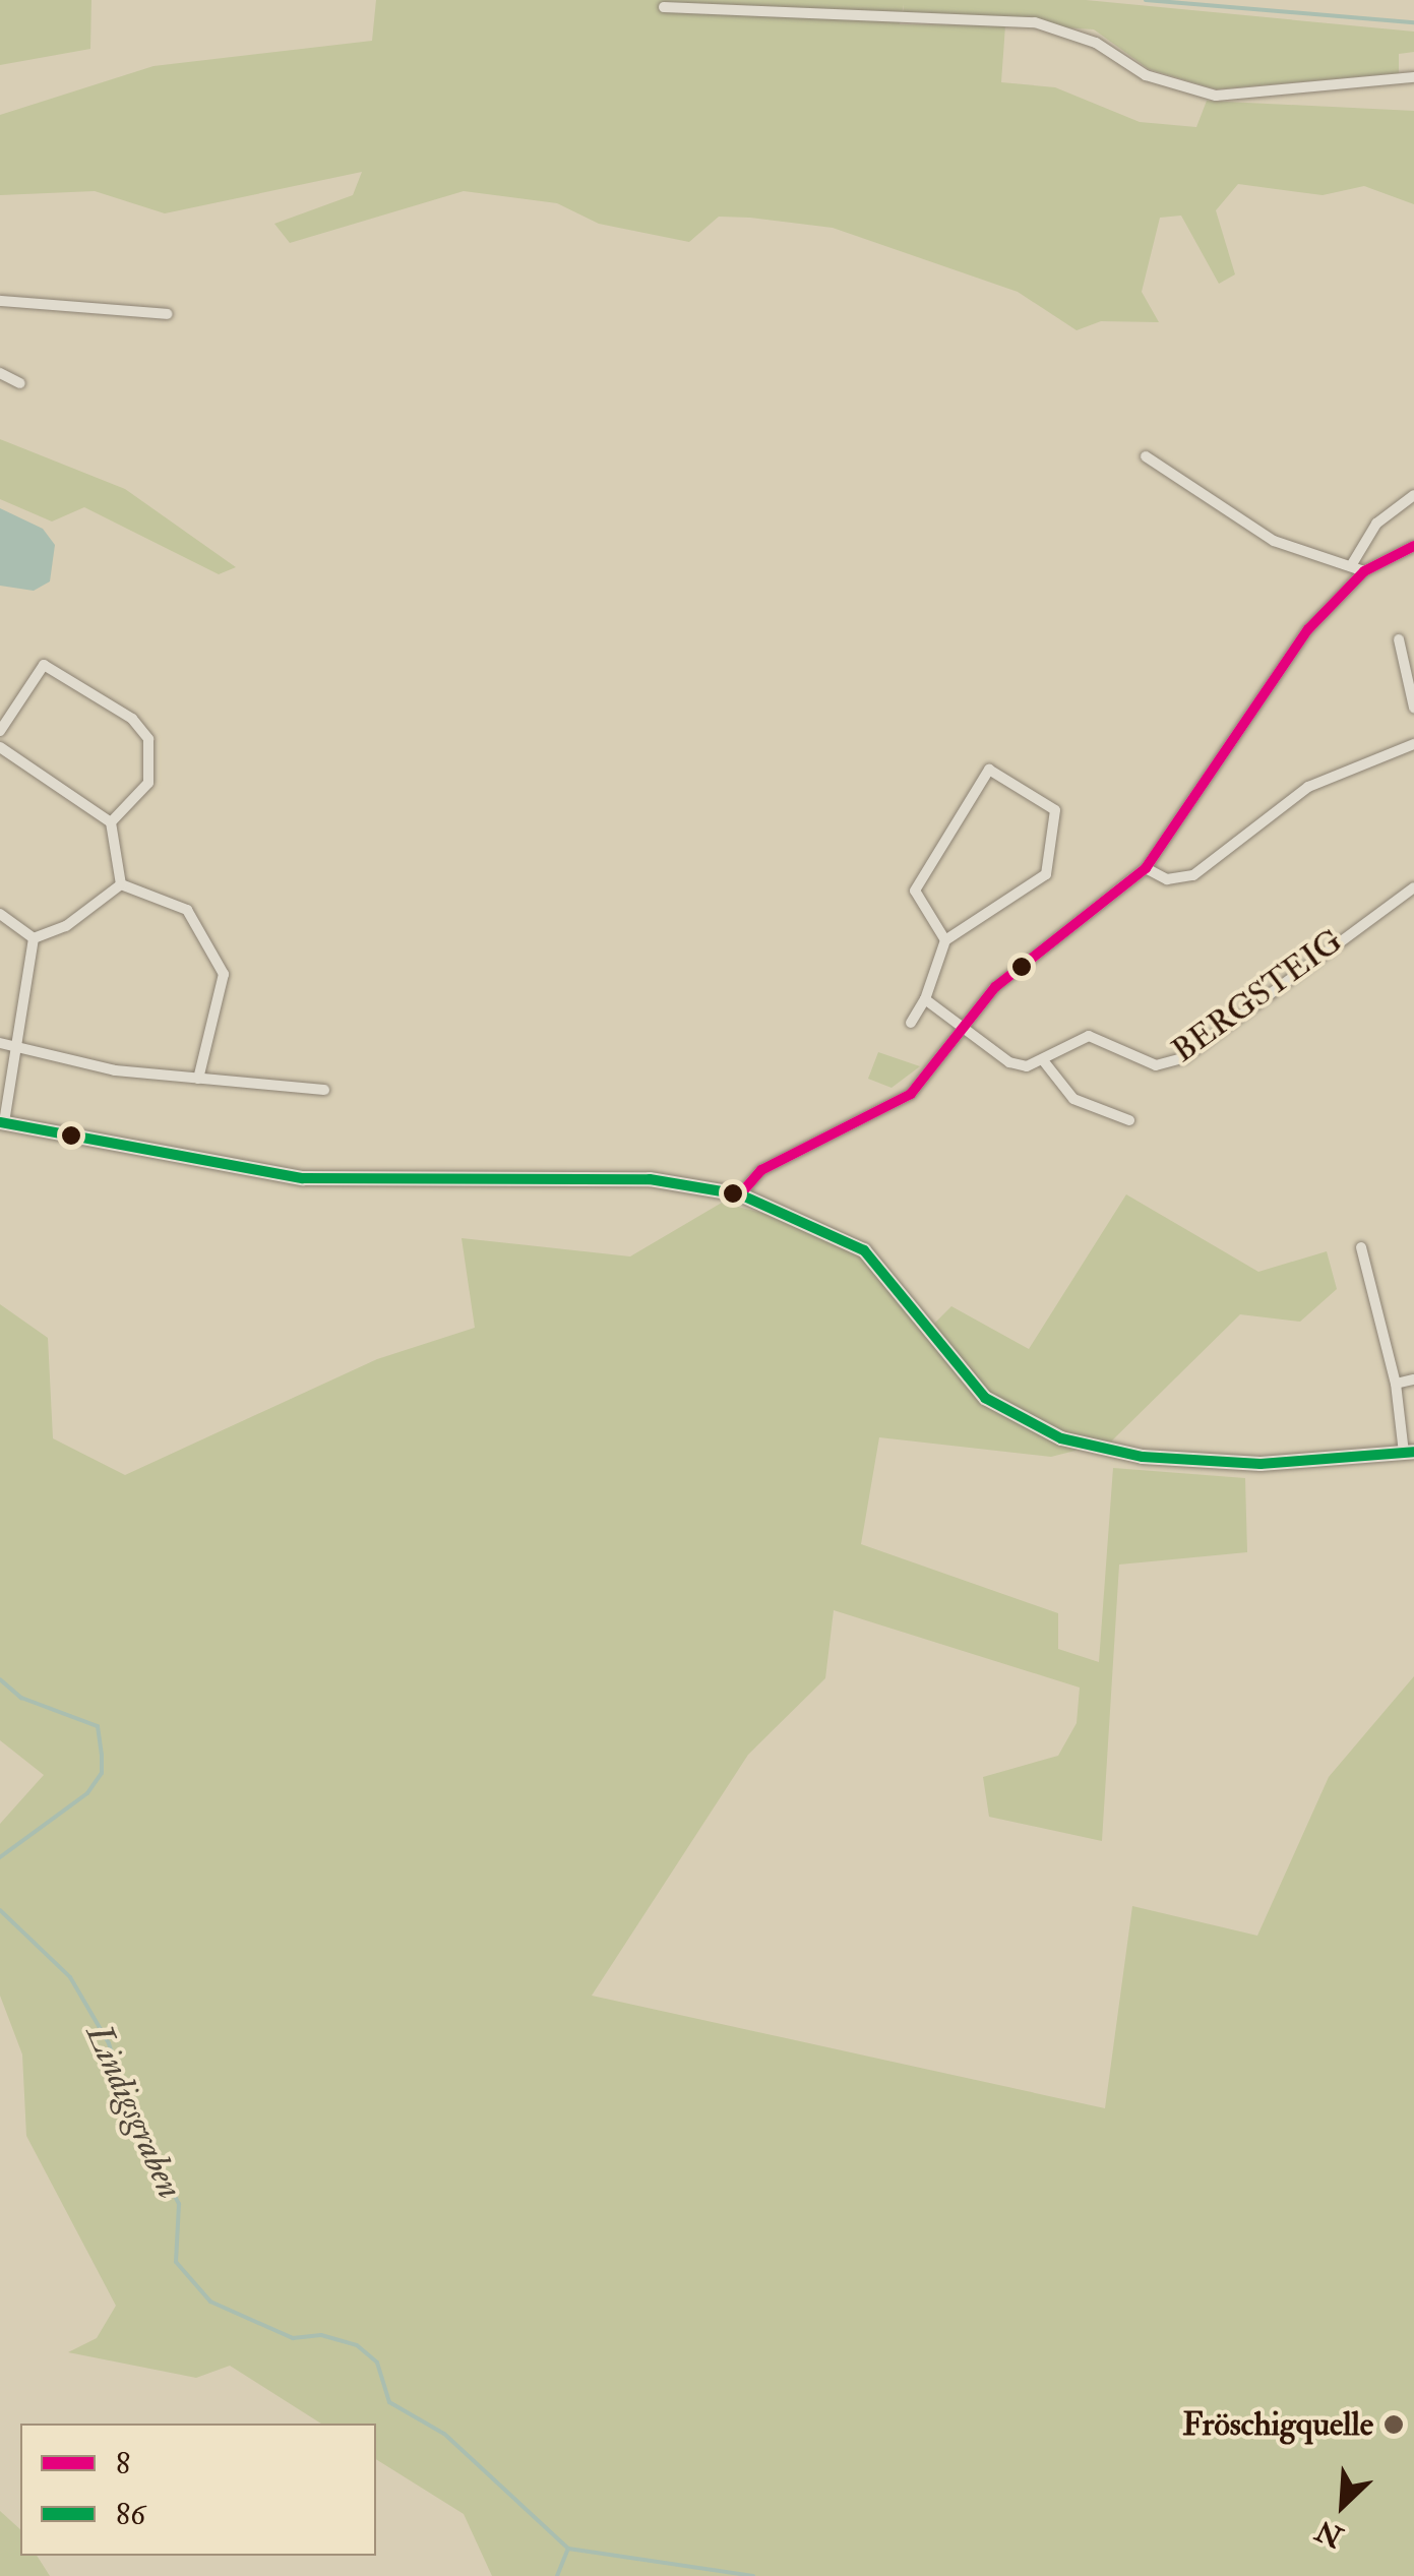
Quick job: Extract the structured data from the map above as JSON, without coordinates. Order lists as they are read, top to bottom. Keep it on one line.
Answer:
{"streets":{"street":["BERGSTEIG"]},"water":["Lindigsgraben"],"places":["Fröschigquelle"],"lines":["transit line 8","transit line 86"],"legend":["8","86"],"north":"bottom left"}
